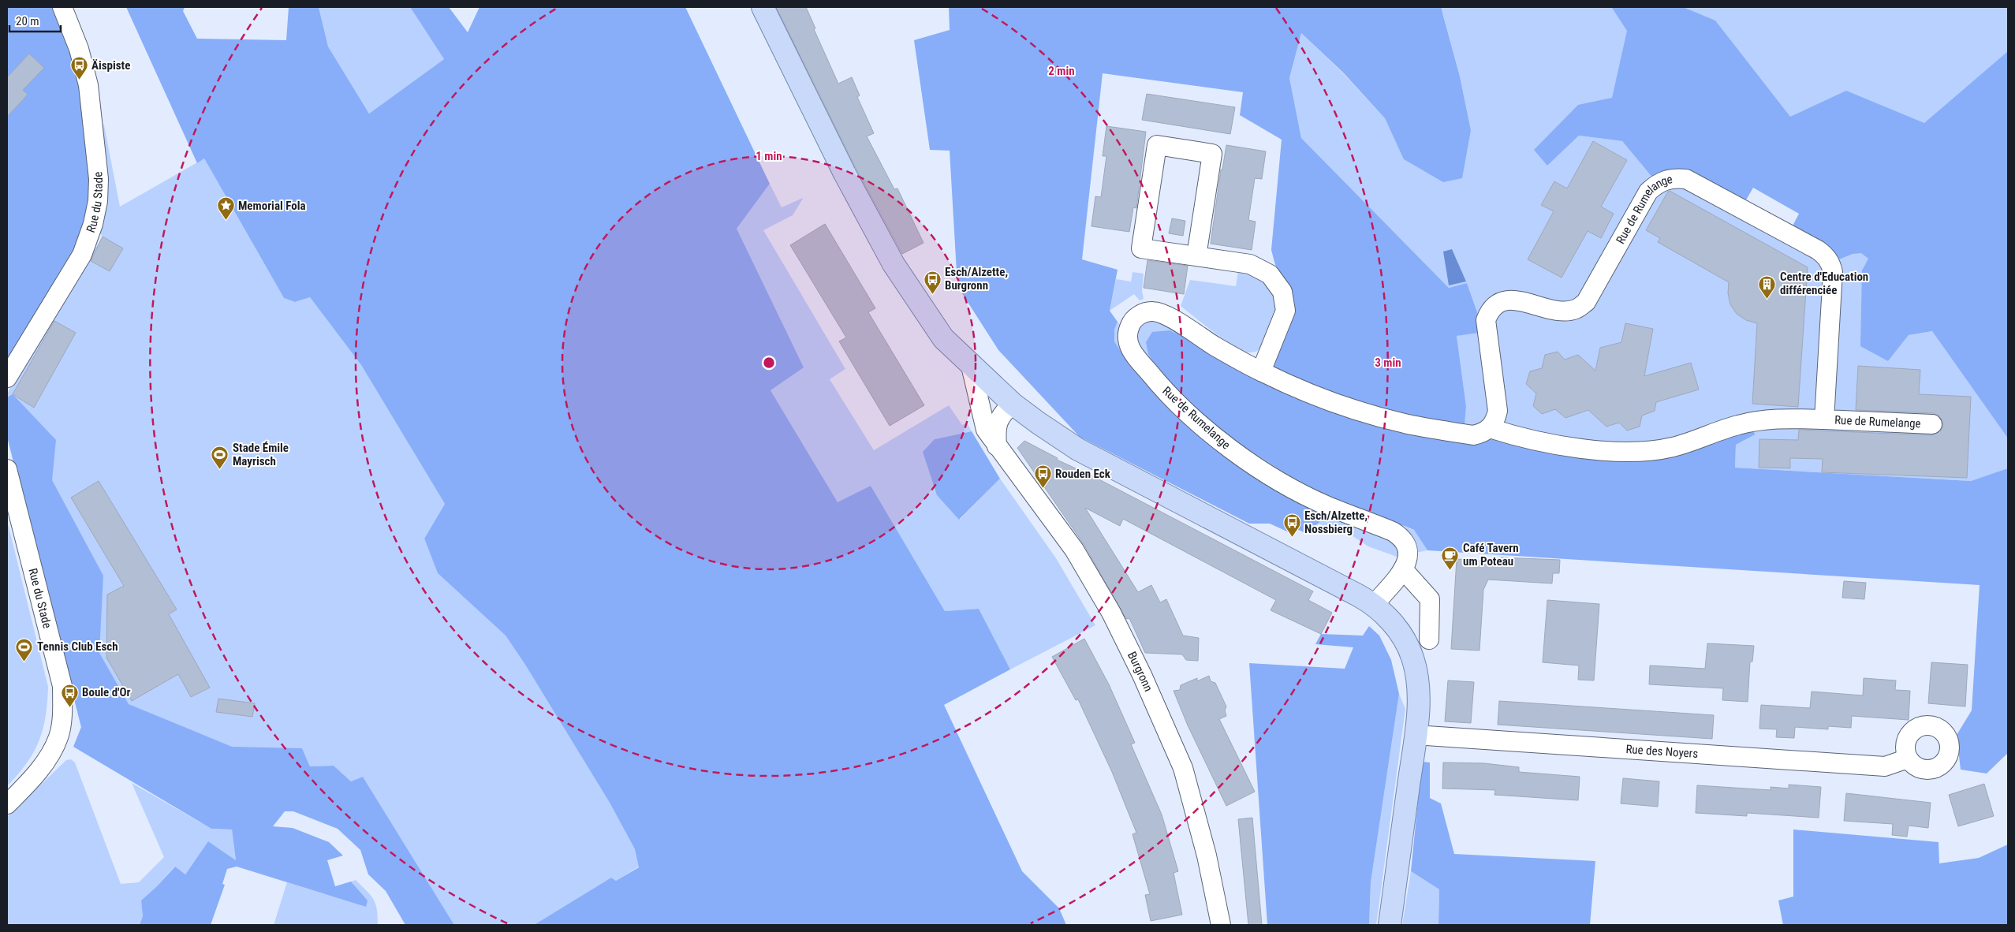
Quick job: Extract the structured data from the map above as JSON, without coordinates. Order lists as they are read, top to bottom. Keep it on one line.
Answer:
{"streets":{"street":["Rue du Stade","Rue de Rumelange","Burgronn","Rue des Noyers"]},"places":{"bus stop":["Äispiste","Esch/Alzette, Burgronn","Rouden Eck","Esch/Alzette, Nossbierg","Boule d'Or"],"place":["Memorial Fola"],"building":["Centre d'Education différenciée"],"sports":["Stade Émile Mayrisch","Tennis Club Esch"],"cafe":["Café Tavern um Poteau"]},"scale_bar":"20 m","rings":["2 min","1 min","3 min"]}
